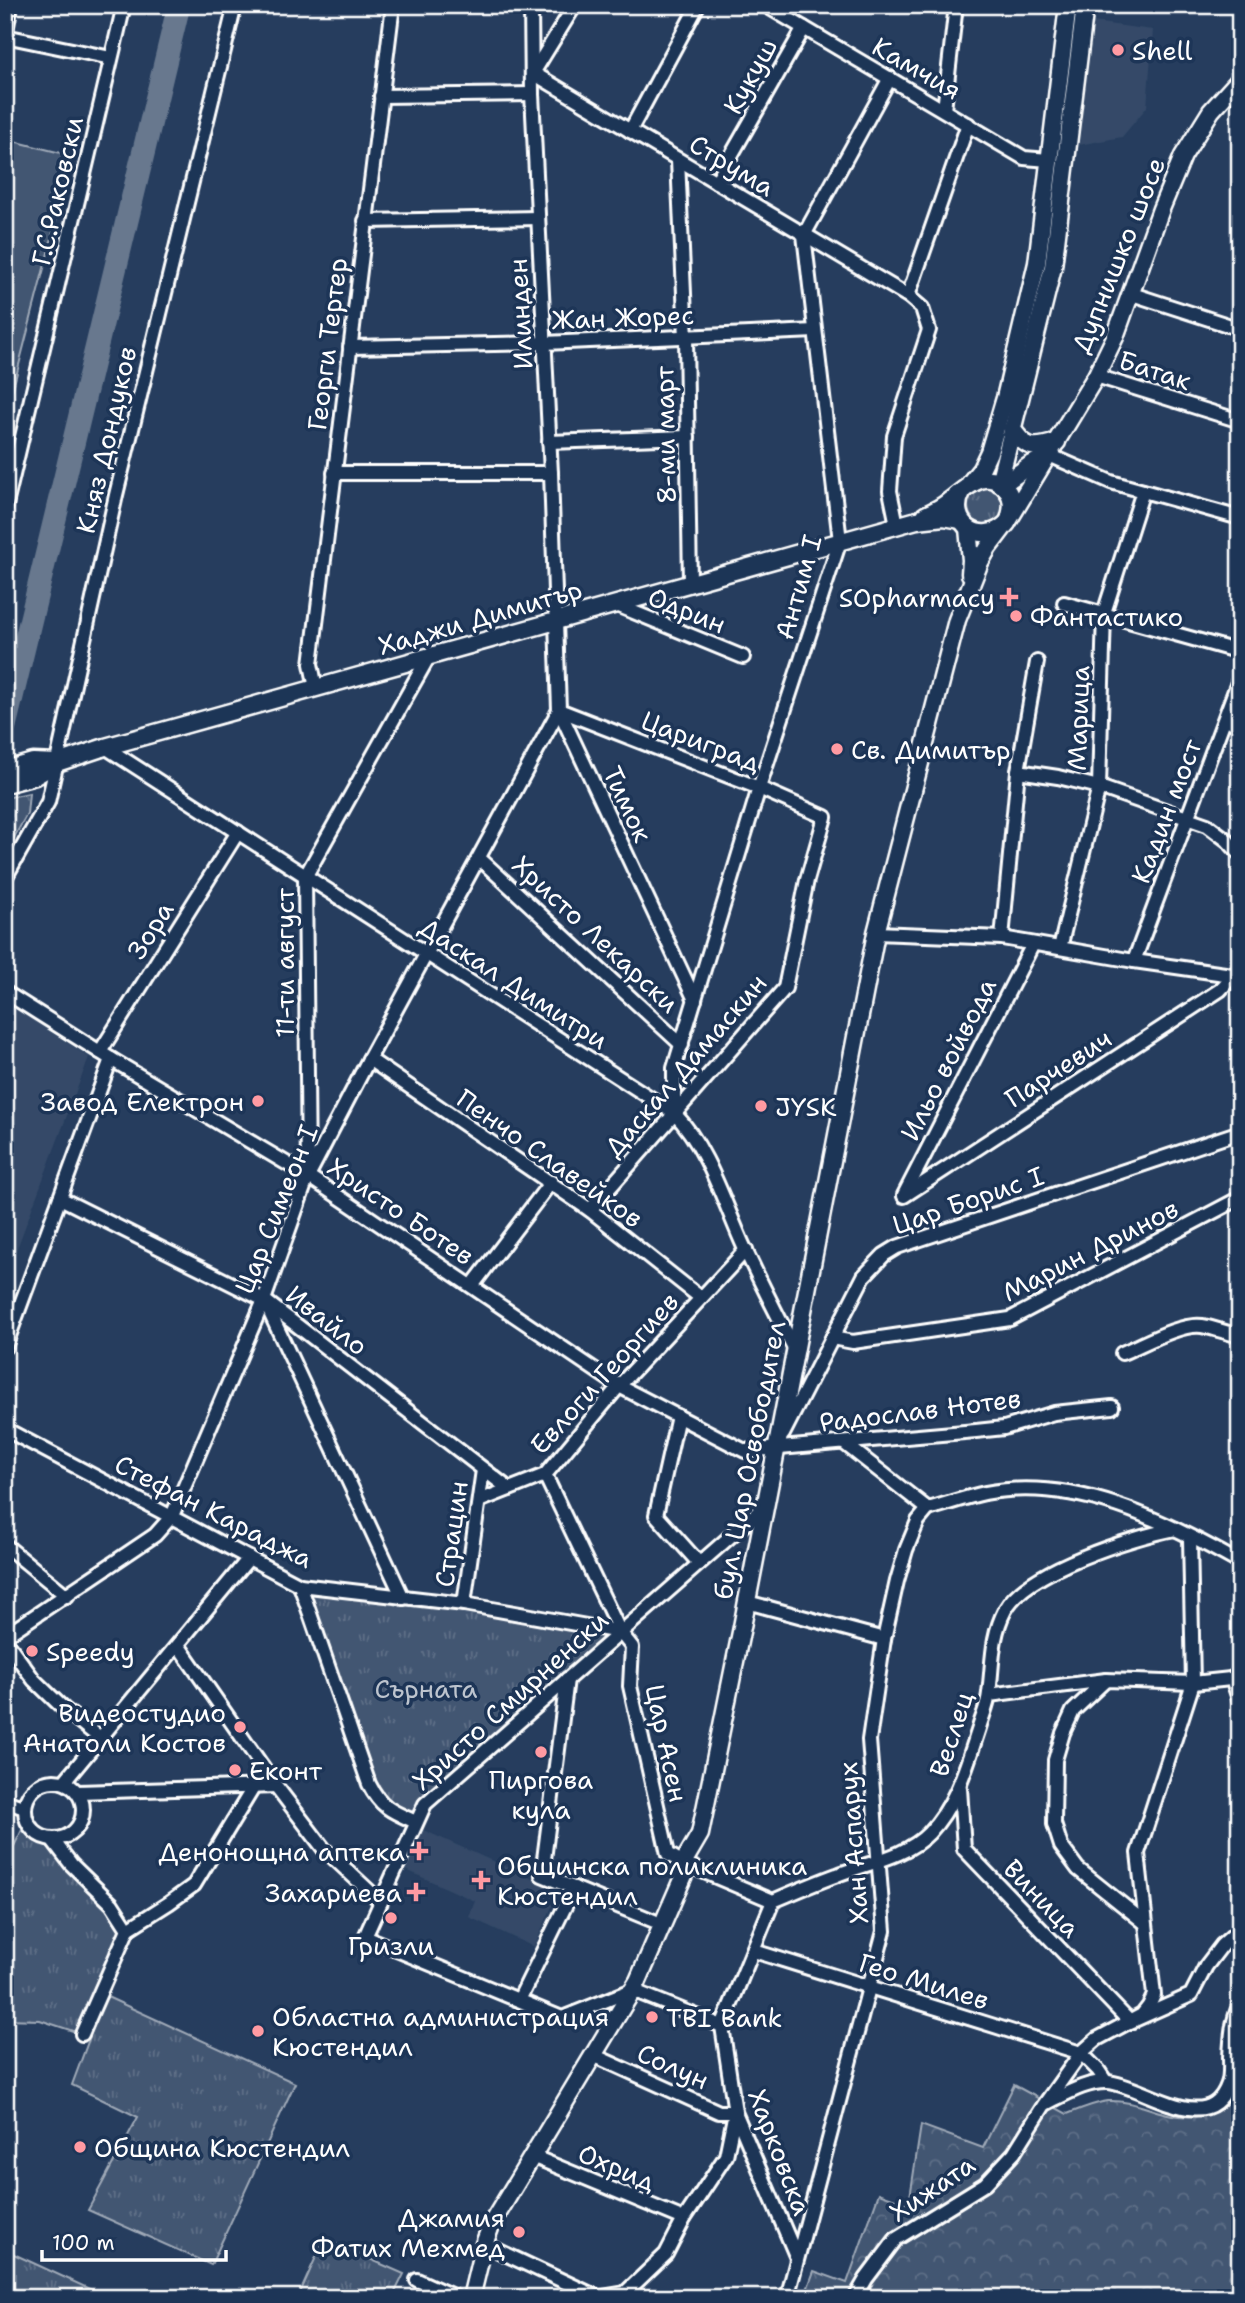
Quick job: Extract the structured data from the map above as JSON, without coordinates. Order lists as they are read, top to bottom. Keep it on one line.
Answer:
{"streets":{"main road":["Дупнишко шосе","Хаджи Димитър","бул. Цар Освободител"],"street":["Камчия","Кукуш","Струма","Г.С.Раковски","Илинден","Жан Жорес","Георги Тертер","Батак","8-ми март","Княз Дондуков","Антим I","Одрин","Марица","Цариград","Тимок","Кадин мост","Зора","Христо Лекарски","11-ти август","Даскал Димитри","Ильо войвода","Даскал Дамаскин","Парчевич","Пенчо Славейков","Цар Борис I","Цар Симеон I","Христо Ботев","Марин Дринов","Ивайло","Евлоги Георгиев","Радослав Нотев","Стефан Караджа","Страцин","Христо Смирненски","Веслец","Цар Асен","Хан Аспарух","Виница","Гео Милев","Солун","Харковска","Охрид","Хижата"]},"crossings":[["Камчия","Кукуш"],["Кукуш","Струма"],["Струма","Илинден"],["Струма","8-ми март"],["Струма","Антим I"],["Дупнишко шосе","Батак"],["Дупнишко шосе","бул. Цар Освободител"],["Илинден","Жан Жорес"],["Илинден","Хаджи Димитър"],["Илинден","Тимок"],["Жан Жорес","Георги Тертер"],["Жан Жорес","8-ми март"],["Жан Жорес","Антим I"],["Георги Тертер","Хаджи Димитър"],["8-ми март","Хаджи Димитър"],["Княз Дондуков","Хаджи Димитър"],["Антим I","Хаджи Димитър"],["Антим I","Цариград"],["Антим I","Тимок"],["Антим I","Христо Лекарски"],["Антим I","Даскал Димитри"],["Антим I","Даскал Дамаскин"],["Одрин","Хаджи Димитър"],["Хаджи Димитър","Тимок"],["Хаджи Димитър","11-ти август"],["Хаджи Димитър","Даскал Димитри"],["Цариград","Тимок"],["Цариград","Даскал Дамаскин"],["Цариград","Цар Симеон I"],["Тимок","Цар Симеон I"],["Зора","Даскал Димитри"],["Зора","Христо Ботев"],["Зора","Ивайло"],["Христо Лекарски","Цар Симеон I"],["11-ти август","Даскал Димитри"],["11-ти август","Цар Симеон I"],["11-ти август","Христо Ботев"],["Даскал Димитри","Даскал Дамаскин"],["Даскал Димитри","Цар Симеон I"],["Даскал Димитри","Евлоги Георгиев"],["Даскал Димитри","бул. Цар Освободител"],["Ильо войвода","Парчевич"],["Даскал Дамаскин","Пенчо Славейков"],["Пенчо Славейков","Цар Симеон I"],["Пенчо Славейков","Евлоги Георгиев"],["Цар Борис I","Христо Ботев"],["Цар Борис I","Марин Дринов"],["Цар Борис I","Радослав Нотев"],["Цар Борис I","бул. Цар Освободител"],["Цар Симеон I","Христо Ботев"],["Цар Симеон I","Ивайло"],["Цар Симеон I","Стефан Караджа"],["Христо Ботев","Евлоги Георгиев"],["Христо Ботев","Радослав Нотев"],["Христо Ботев","бул. Цар Освободител"],["Ивайло","Евлоги Георгиев"],["Ивайло","Страцин"],["Евлоги Георгиев","Страцин"],["Евлоги Георгиев","Цар Асен"],["Радослав Нотев","бул. Цар Освободител"],["бул. Цар Освободител","Христо Смирненски"],["бул. Цар Освободител","Цар Асен"],["бул. Цар Освободител","Солун"],["бул. Цар Освободител","Охрид"],["Стефан Караджа","Страцин"],["Стефан Караджа","Христо Смирненски"],["Стефан Караджа","Цар Асен"],["Христо Смирненски","Цар Асен"],["Веслец","Хан Аспарух"],["Веслец","Виница"],["Хан Аспарух","Гео Милев"],["Хан Аспарух","Харковска"],["Виница","Хижата"],["Гео Милев","Хижата"],["Солун","Харковска"]],"parks":["Сърната"],"places":{"other":["Shell","Фантастико","Св. Димитър","Завод Електрон","JYSK","Speedy","Видеостудио Анатоли Костов","Пиргова кула","Еконт","Гризли","TBI Bank","Областна администрация Кюстендил","Община Кюстендил","Джамия Фатих Мехмед"],"health":["SOpharmacy","Денонощна аптека","Общинска поликлиника Кюстендил","Захариева"]},"scale_bar":"100 m"}
